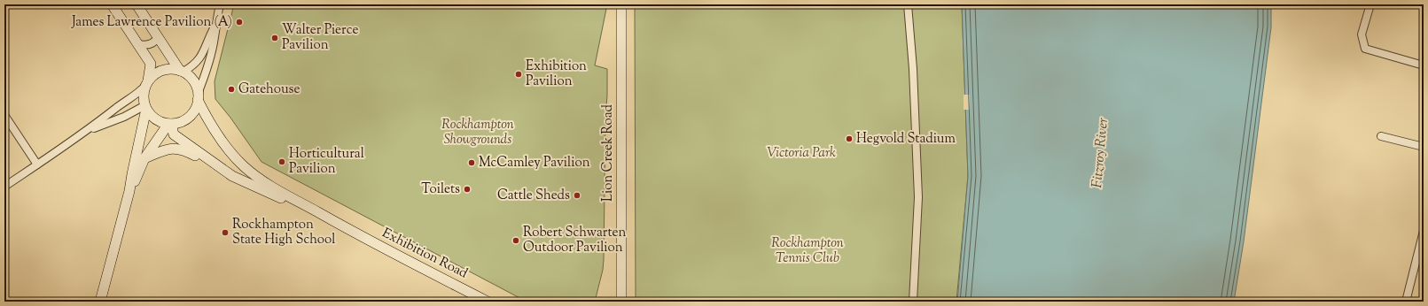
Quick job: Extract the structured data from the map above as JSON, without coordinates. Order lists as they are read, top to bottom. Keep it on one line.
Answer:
{"streets":{"street":["Lion Creek Road","Exhibition Road"]},"water":["Fitzroy River"],"parks":["Rockhampton Showgrounds","Victoria Park","Rockhampton Tennis Club"],"places":["James Lawrence Pavilion (A)","Walter Pierce Pavilion","Exhibition Pavilion","Gatehouse","Hegvold Stadium","Horticultural Pavilion","McCamley Pavilion","Toilets","Cattle Sheds","Rockhampton State High School","Robert Schwarten Outdoor Pavilion"]}
